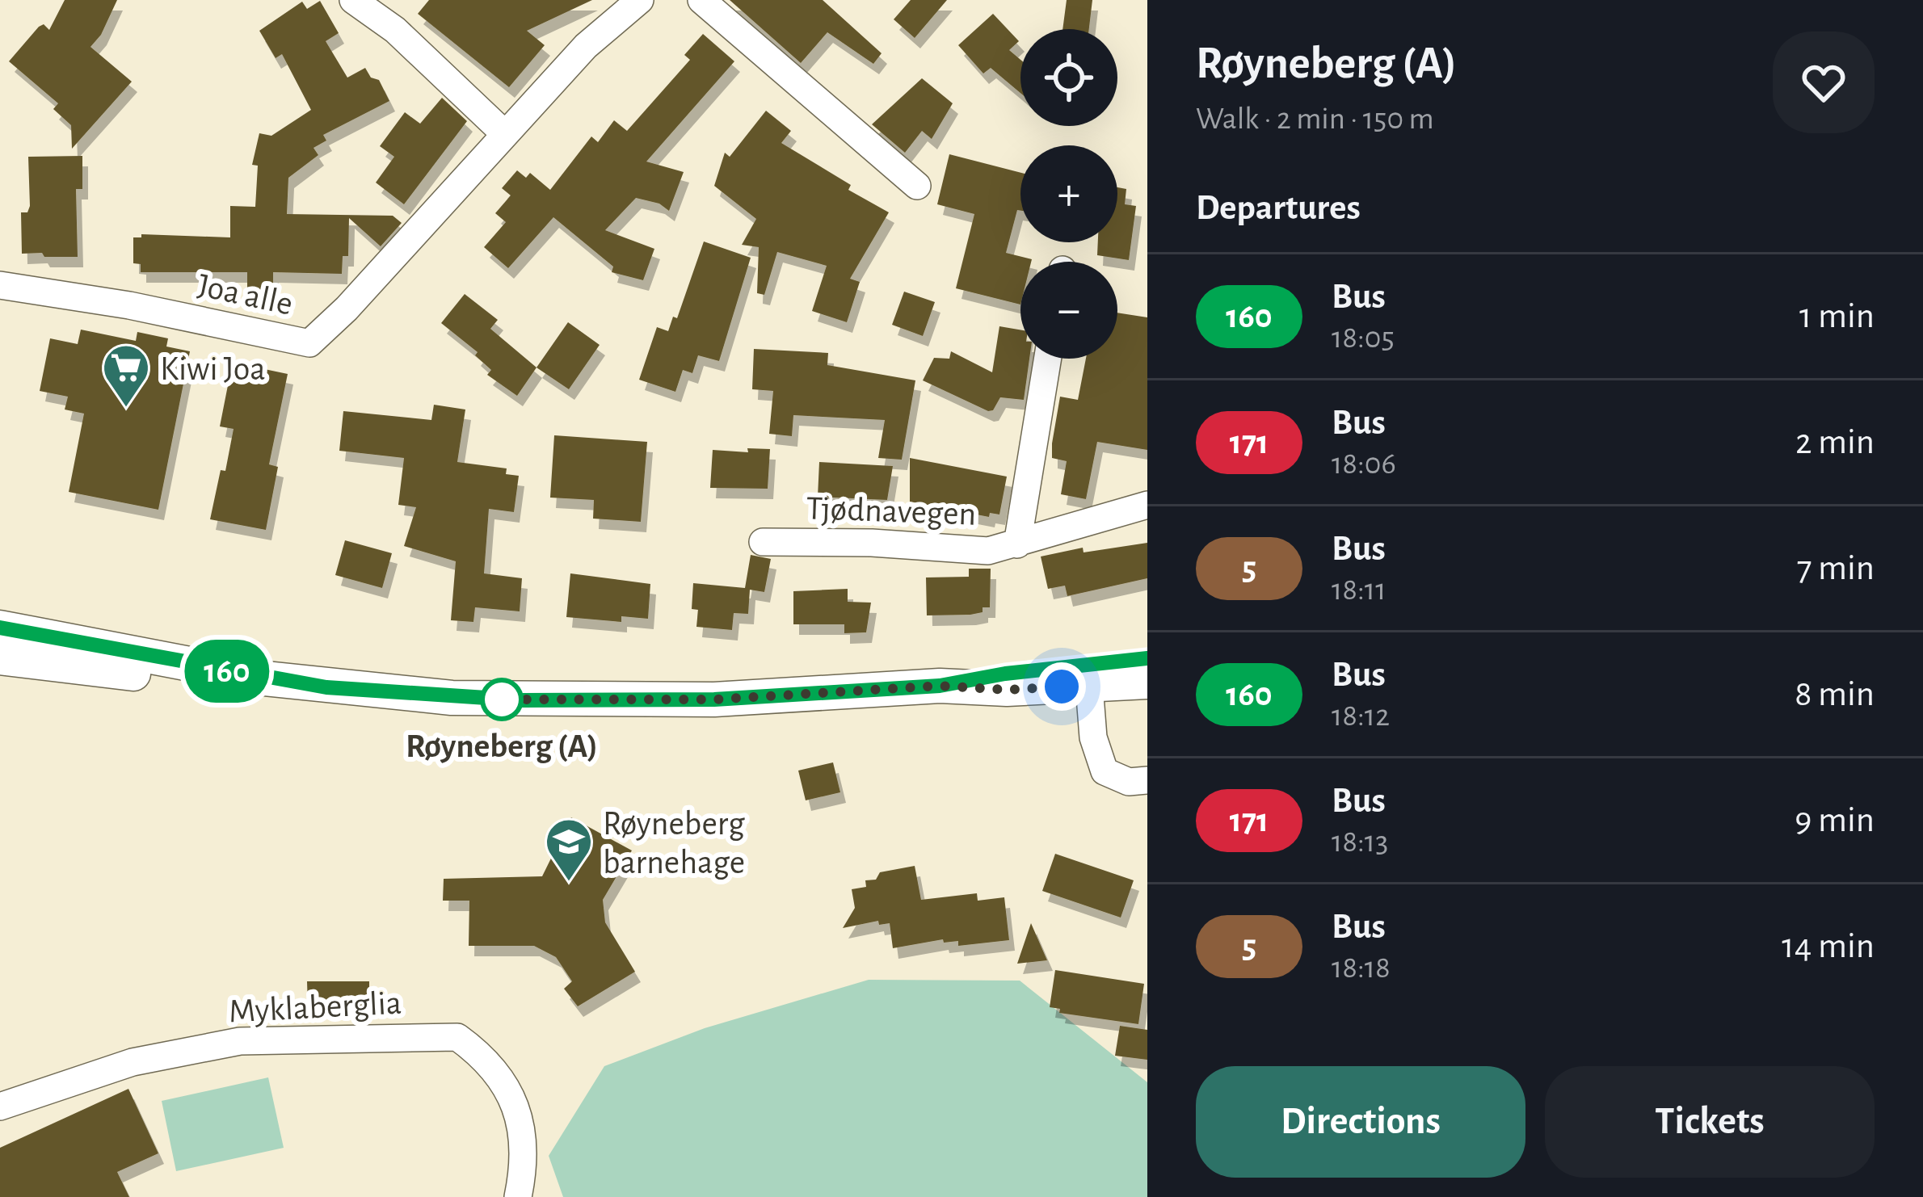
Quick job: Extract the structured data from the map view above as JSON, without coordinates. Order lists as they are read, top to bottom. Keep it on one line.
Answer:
{"streets":{"street":["Joa alle","Tjødnavegen","Myklaberglia"]},"places":{"supermarket":["Kiwi Joa"],"other":["Røyneberg (A)"],"school or university":["Røyneberg barnehage"]},"lines":["bus line 160"],"page":{"on_map":"160","heading":[["Røyneberg (A)","Walk · 2 min · 150 m"],"Departures"],"map_buttons":["+","−"],"list":[{"mark":"160","name":"Bus","note":"18:05","value":"1 min"},{"mark":"171","name":"Bus","note":"18:06","value":"2 min"},{"mark":"5","name":"Bus","note":"18:11","value":"7 min"},{"mark":"160","name":"Bus","note":"18:12","value":"8 min"},{"mark":"171","name":"Bus","note":"18:13","value":"9 min"},{"mark":"5","name":"Bus","note":"18:18","value":"14 min"}],"buttons":["Directions","Tickets"]}}
